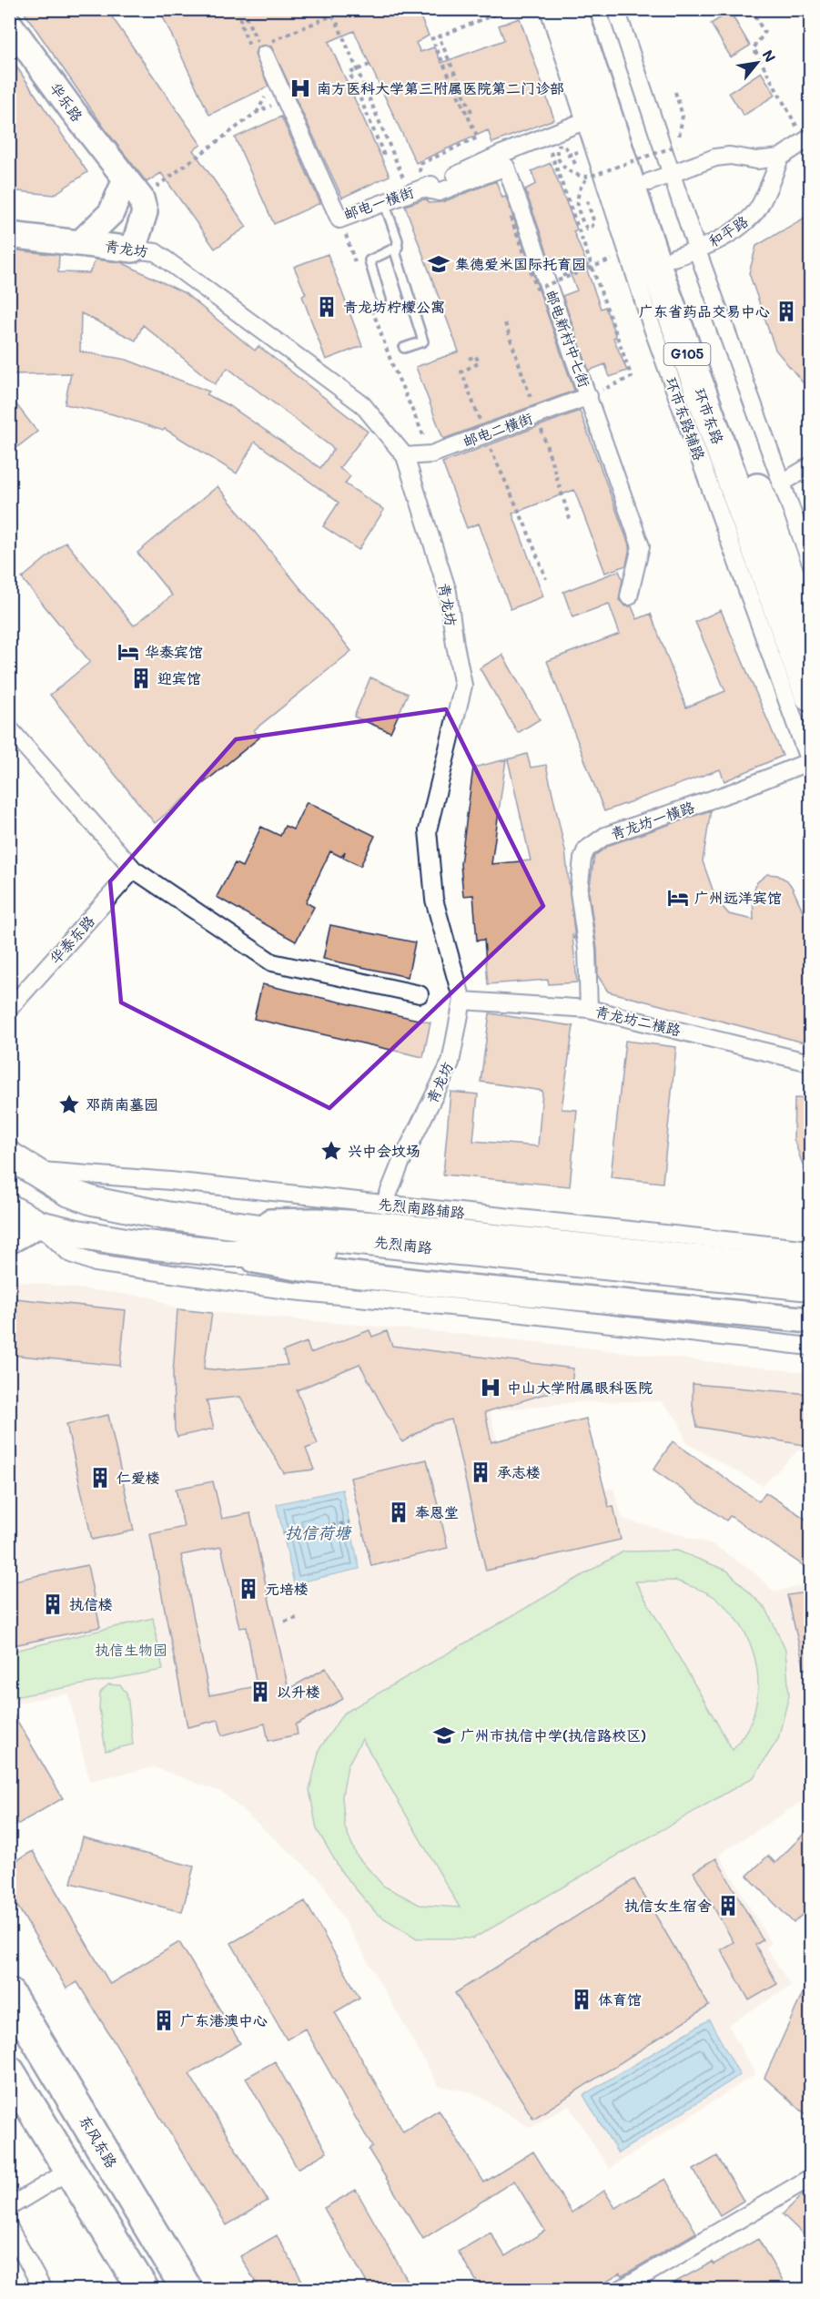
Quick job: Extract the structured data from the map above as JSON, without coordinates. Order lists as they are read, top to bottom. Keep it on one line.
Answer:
{"streets":{"highway":["G105","环市东路","东风东路"],"main road":["华乐路","青龙坊","先烈南路"],"street":["邮电一横街","和平路","邮电新村中七街","环市东路辅路","邮电二横街","青龙坊一横路","华泰东路","青龙坊二横路","先烈南路辅路"]},"crossings":[["邮电一横街","邮电新村中七街"],["邮电一横街","环市东路辅路"],["和平路","环市东路"],["青龙坊","邮电二横街"],["青龙坊","青龙坊二横路"],["青龙坊","先烈南路辅路"],["邮电新村中七街","邮电二横街"],["环市东路辅路","青龙坊一横路"],["青龙坊一横路","青龙坊二横路"],["先烈南路辅路","先烈南路"]],"water":["执信荷塘"],"parks":["执信生物园"],"places":{"hospital":["南方医科大学第三附属医院第二门诊部","中山大学附属眼科医院"],"school or university":["集德爱米国际托育园","广州市执信中学(执信路校区)"],"building":["青龙坊柠檬公寓","广东省药品交易中心","迎宾馆","承志楼","仁爱楼","奉恩堂","元培楼","执信楼","以升楼","执信女生宿舍","体育馆","广东港澳中心"],"hotel":["华泰宾馆","广州远洋宾馆"],"place":["邓荫南墓园","兴中会坟场"]},"north":"top right"}
